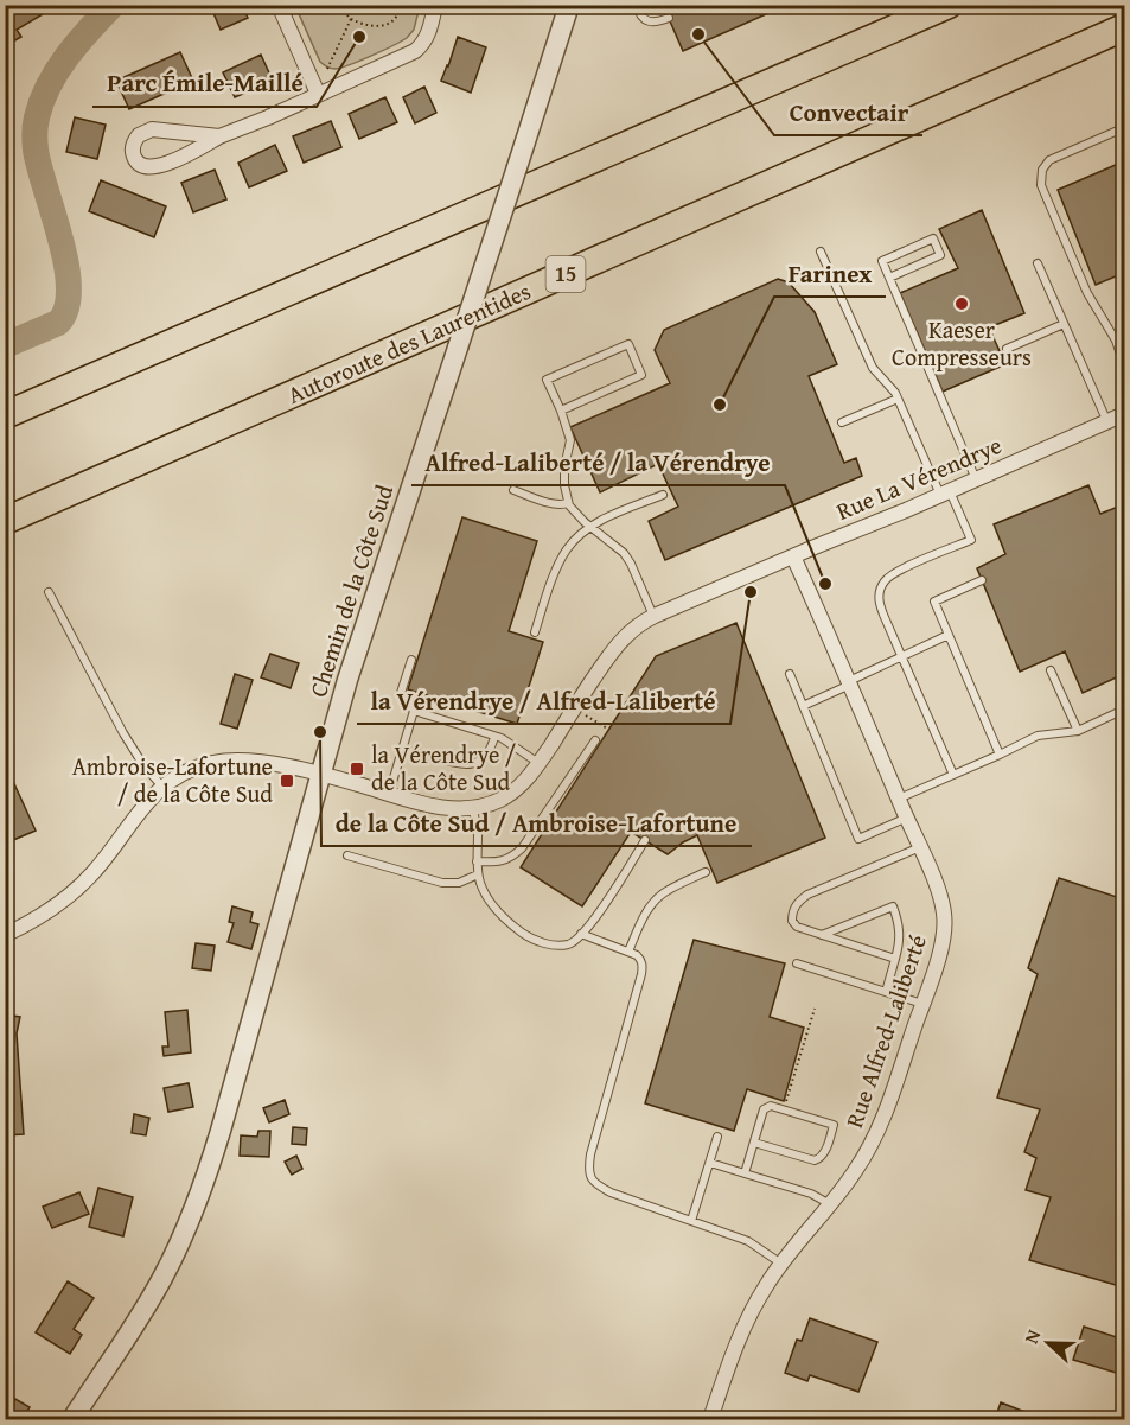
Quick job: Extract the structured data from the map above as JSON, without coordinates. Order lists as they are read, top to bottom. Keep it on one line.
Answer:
{"streets":{"highway":["15","Autoroute des Laurentides"],"street":["Rue La Vérendrye","Chemin de la Côte Sud","Rue Alfred-Laliberté"]},"crossings":[["Rue La Vérendrye","Chemin de la Côte Sud"],["Rue La Vérendrye","Rue Alfred-Laliberté"]],"places":{"other":["Convectair","Parc Émile-Maillé","Kaeser Compresseurs","Farinex","Alfred-Laliberté / la Vérendrye","la Vérendrye / Alfred-Laliberté","de la Côte Sud / Ambroise-Lafortune"],"transit":["la Vérendrye / de la Côte Sud","Ambroise-Lafortune / de la Côte Sud"]},"north":"left"}
